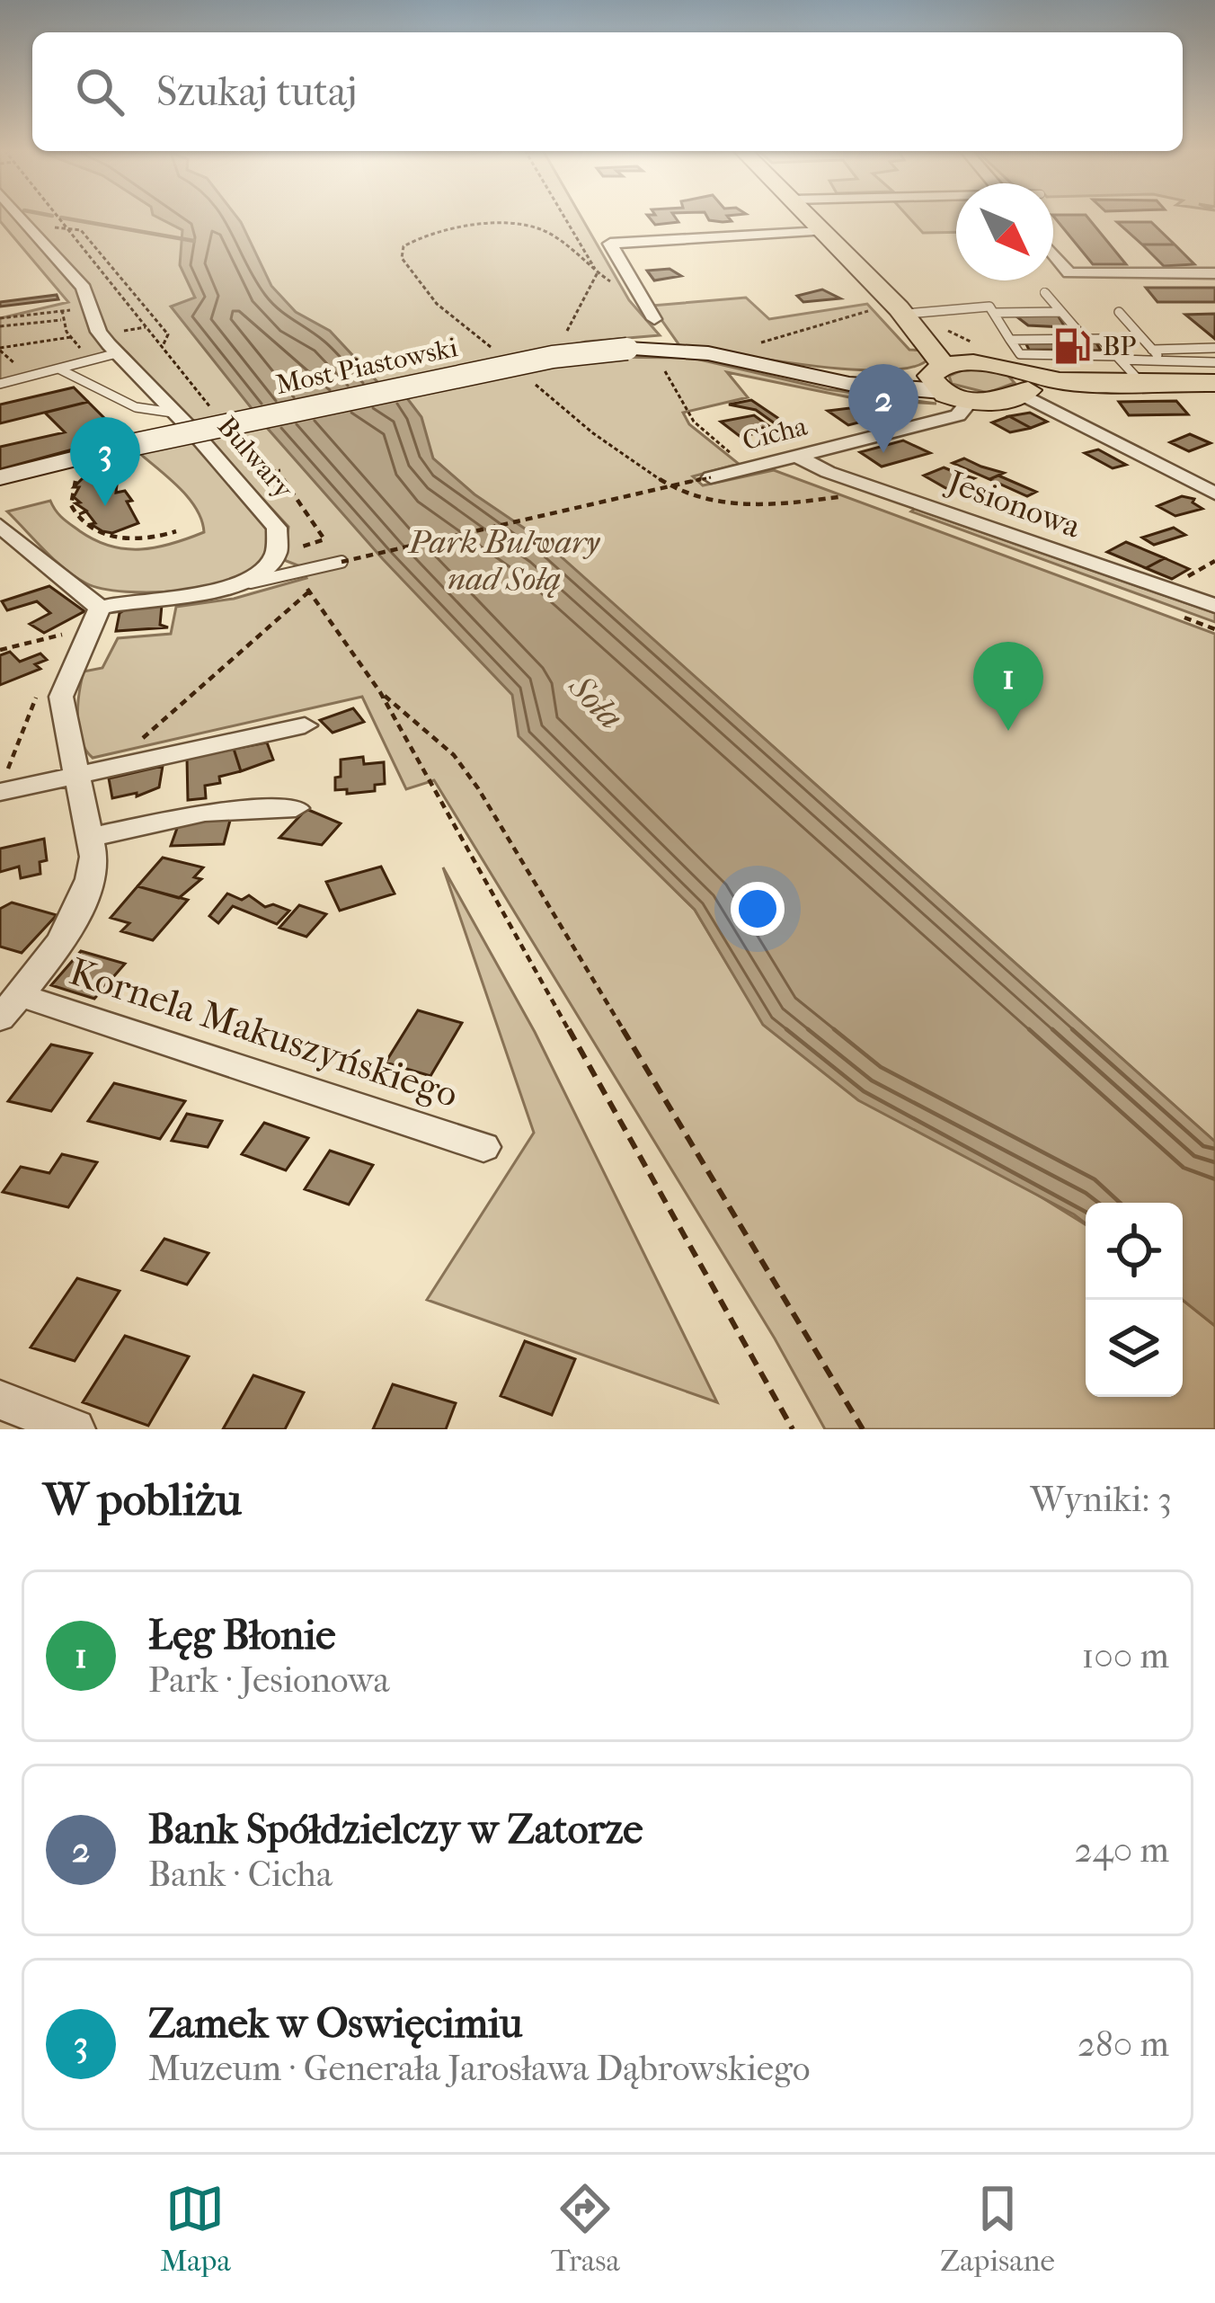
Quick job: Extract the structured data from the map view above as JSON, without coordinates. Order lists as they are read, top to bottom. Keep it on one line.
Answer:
{"streets":{"street":["Most Piastowski","Cicha","Bulwary","Jesionowa","Kornela Makuszyńskiego"]},"crossings":[["Cicha","Jesionowa"]],"water":["Soła"],"parks":["Park Bulwary nad Sołą"],"places":{"fuel station":["BP"]},"north":"bottom right","page":{"search":"Szukaj tutaj","pins":["2","3","1"],"heading":["W pobliżu","Wyniki: 3"],"list":[{"mark":"1","name":"Łęg Błonie","note":"Park · Jesionowa","value":"100 m"},{"mark":"2","name":"Bank Spółdzielczy w Zatorze","note":"Bank · Cicha","value":"240 m"},{"mark":"3","name":"Zamek w Oswięcimiu","note":"Muzeum · Generała Jarosława Dąbrowskiego","value":"280 m"}],"nav":["Mapa","Trasa","Zapisane"]}}
